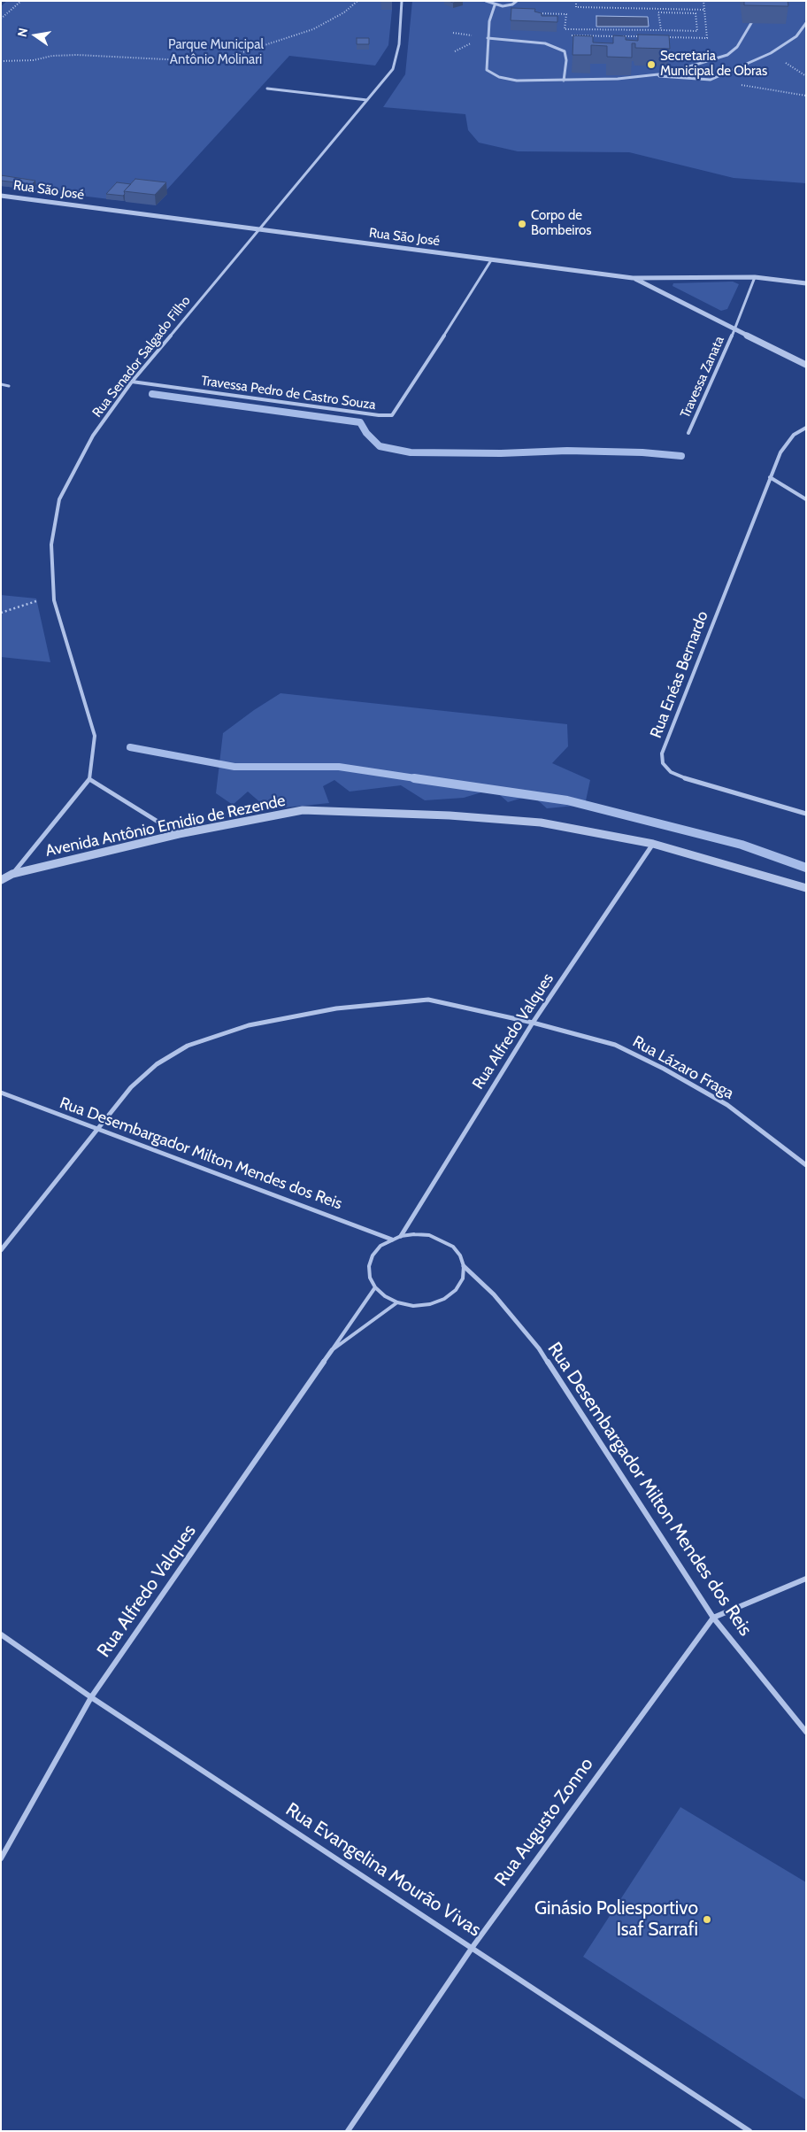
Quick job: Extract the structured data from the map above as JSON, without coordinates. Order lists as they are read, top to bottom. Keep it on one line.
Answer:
{"streets":{"street":["Rua São José","Rua Senador Salgado Filho","Travessa Zanata","Travessa Pedro de Castro Souza","Rua Enéas Bernardo","Avenida Antônio Emidio de Rezende","Rua Alfredo Valques","Rua Lázaro Fraga","Rua Desembargador Milton Mendes dos Reis","Rua Augusto Zonno","Rua Evangelina Mourão Vivas"]},"crossings":[["Rua São José","Rua Senador Salgado Filho"],["Rua São José","Travessa Zanata"],["Rua São José","Travessa Pedro de Castro Souza"],["Rua Senador Salgado Filho","Travessa Pedro de Castro Souza"],["Avenida Antônio Emidio de Rezende","Rua Alfredo Valques"],["Rua Alfredo Valques","Rua Lázaro Fraga"],["Rua Alfredo Valques","Rua Desembargador Milton Mendes dos Reis"],["Rua Alfredo Valques","Rua Evangelina Mourão Vivas"],["Rua Lázaro Fraga","Rua Desembargador Milton Mendes dos Reis"],["Rua Desembargador Milton Mendes dos Reis","Rua Augusto Zonno"],["Rua Augusto Zonno","Rua Evangelina Mourão Vivas"]],"parks":["Parque Municipal Antônio Molinari"],"places":["Secretaria Municipal de Obras","Corpo de Bombeiros","Ginásio Poliesportivo Isaf Sarrafi"],"north":"left"}
